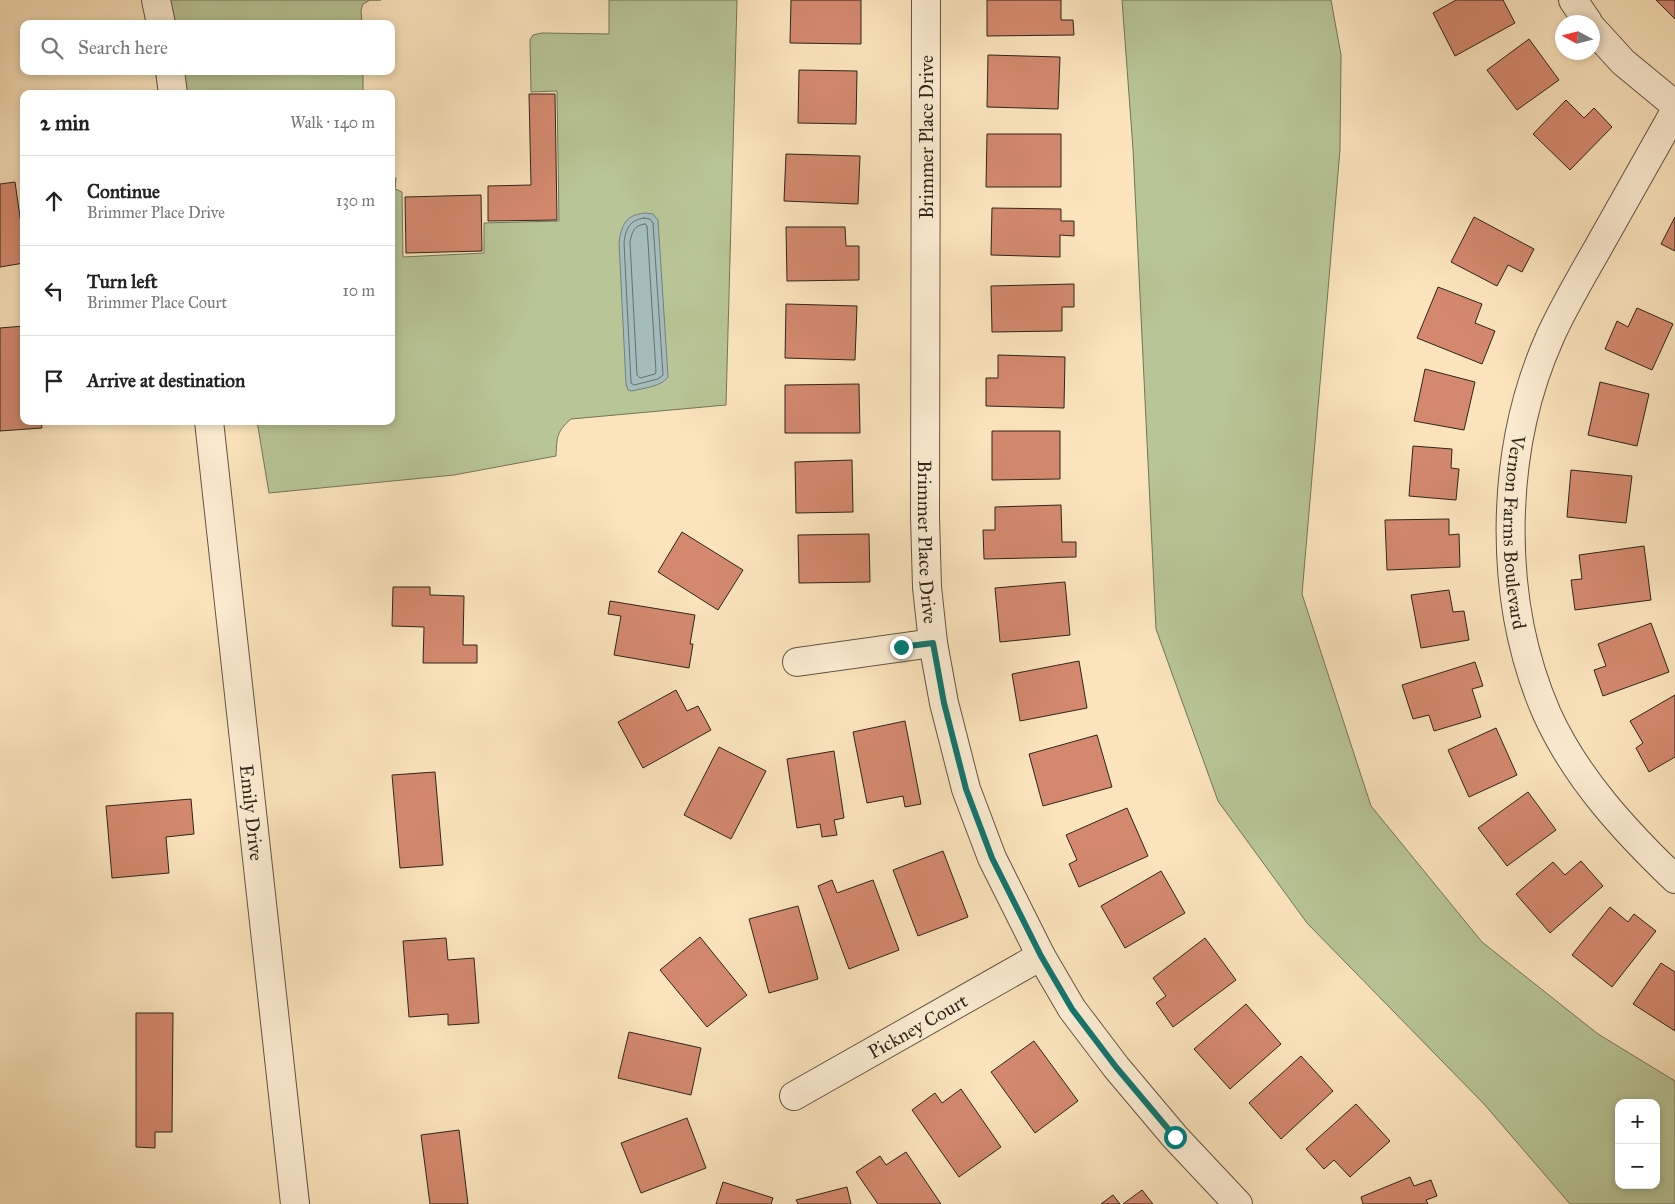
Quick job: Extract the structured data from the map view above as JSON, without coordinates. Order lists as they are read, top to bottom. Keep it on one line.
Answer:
{"streets":{"street":["Brimmer Place Drive","Vernon Farms Boulevard","Emily Drive","Pickney Court"]},"crossings":[["Brimmer Place Drive","Pickney Court"]],"north":"left","page":{"search":"Search here","heading":["2 min","Walk · 140 m"],"list":[["Continue","Brimmer Place Drive","130 m"],["Turn left","Brimmer Place Court","10 m"],"Arrive at destination"],"map_buttons":["+","−"]}}
